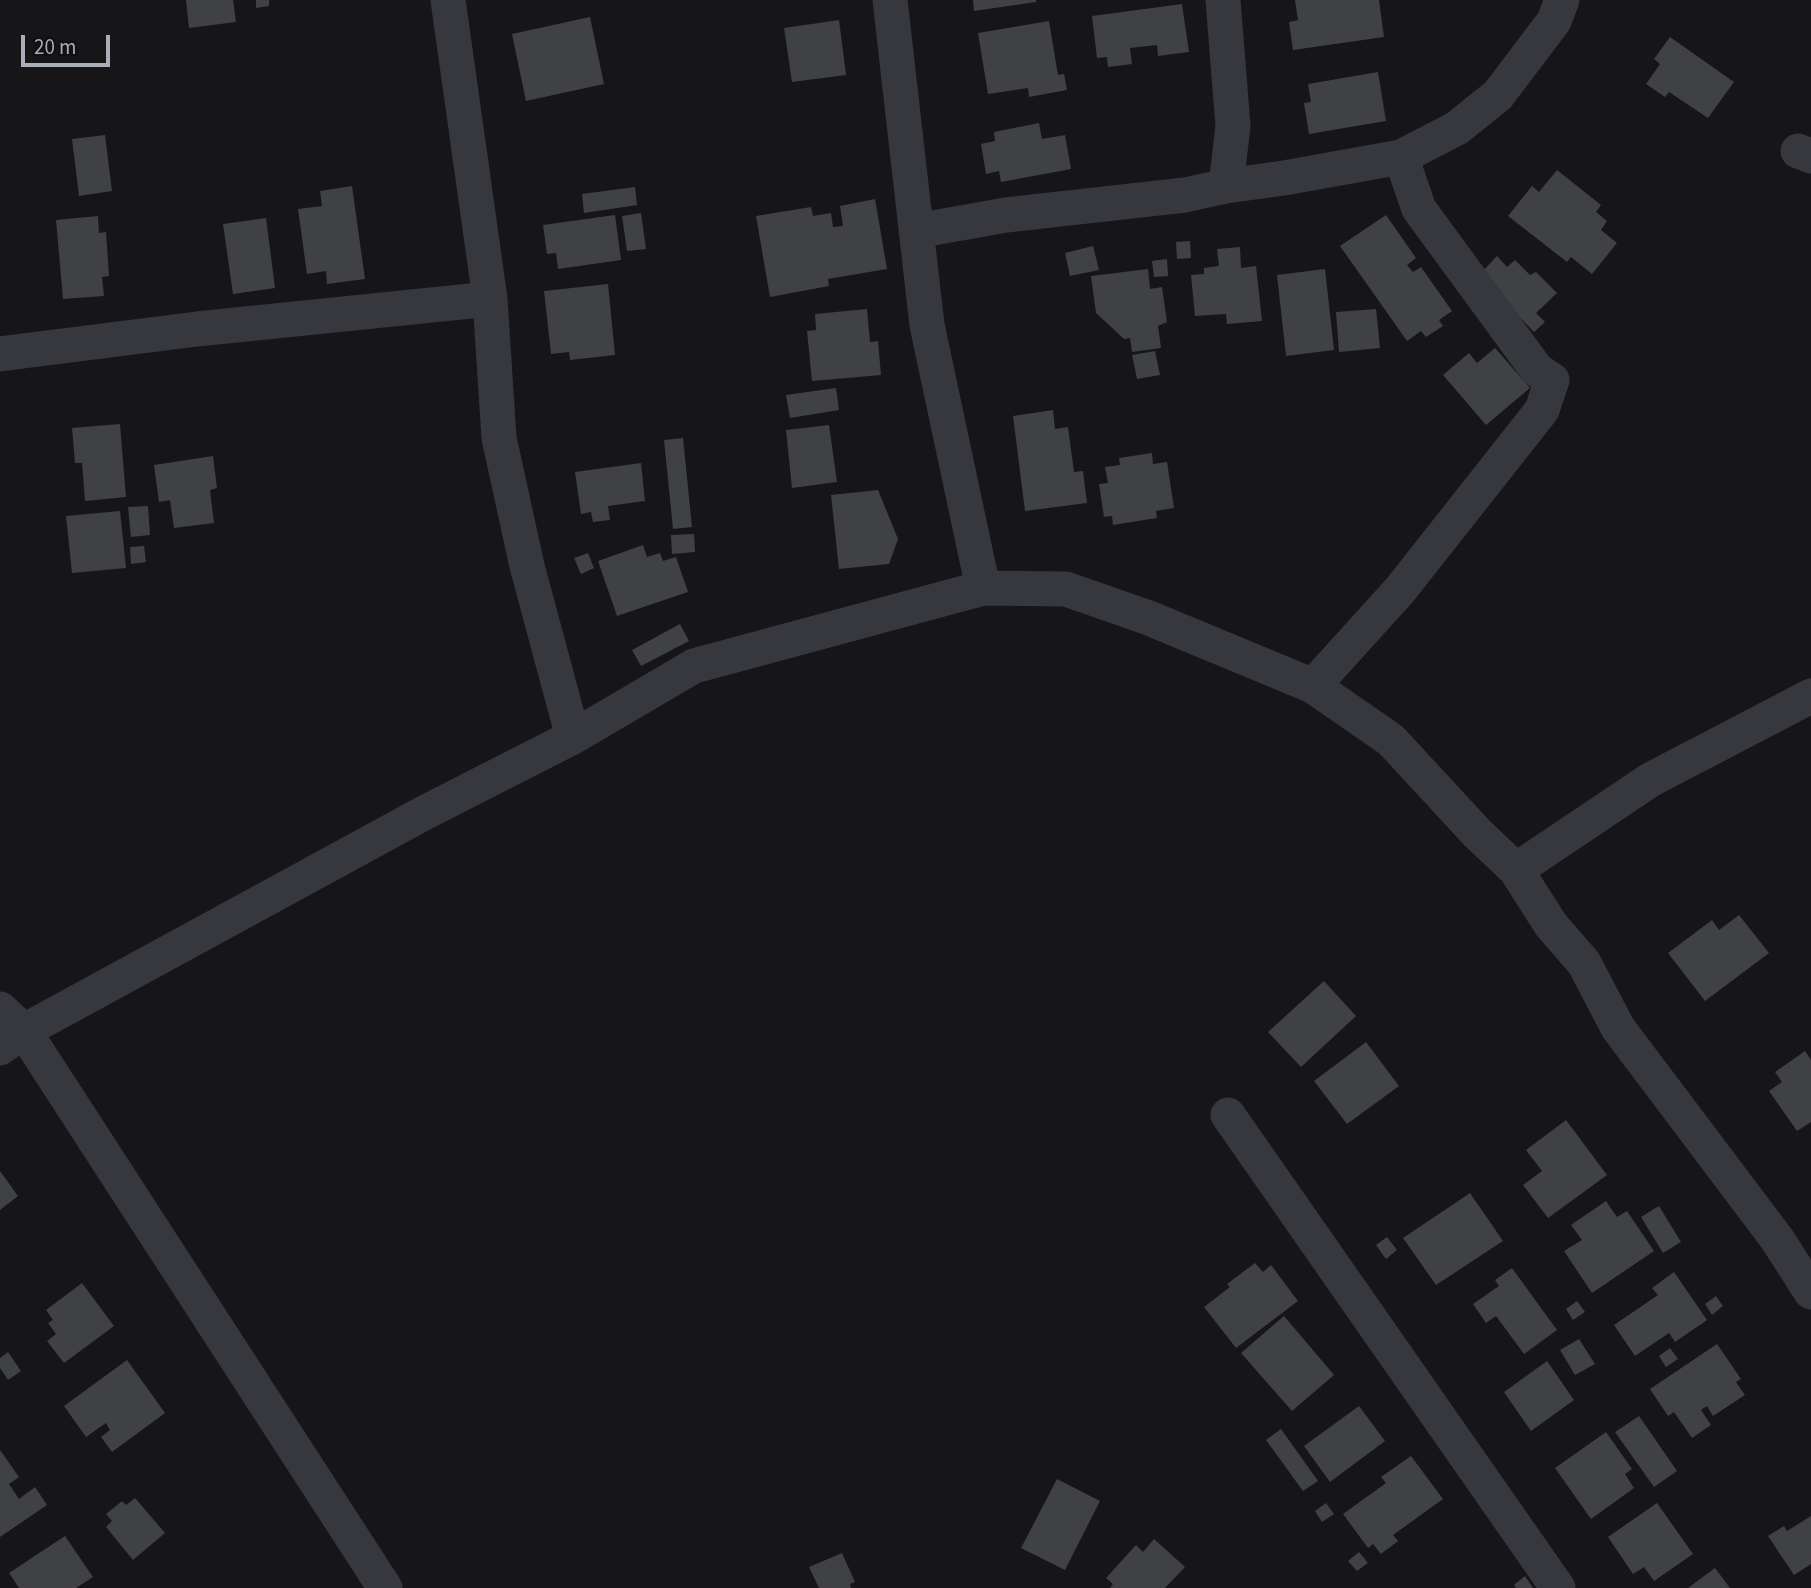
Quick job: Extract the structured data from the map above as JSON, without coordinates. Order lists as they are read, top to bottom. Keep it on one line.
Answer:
{"scale_bar":"20 m"}
